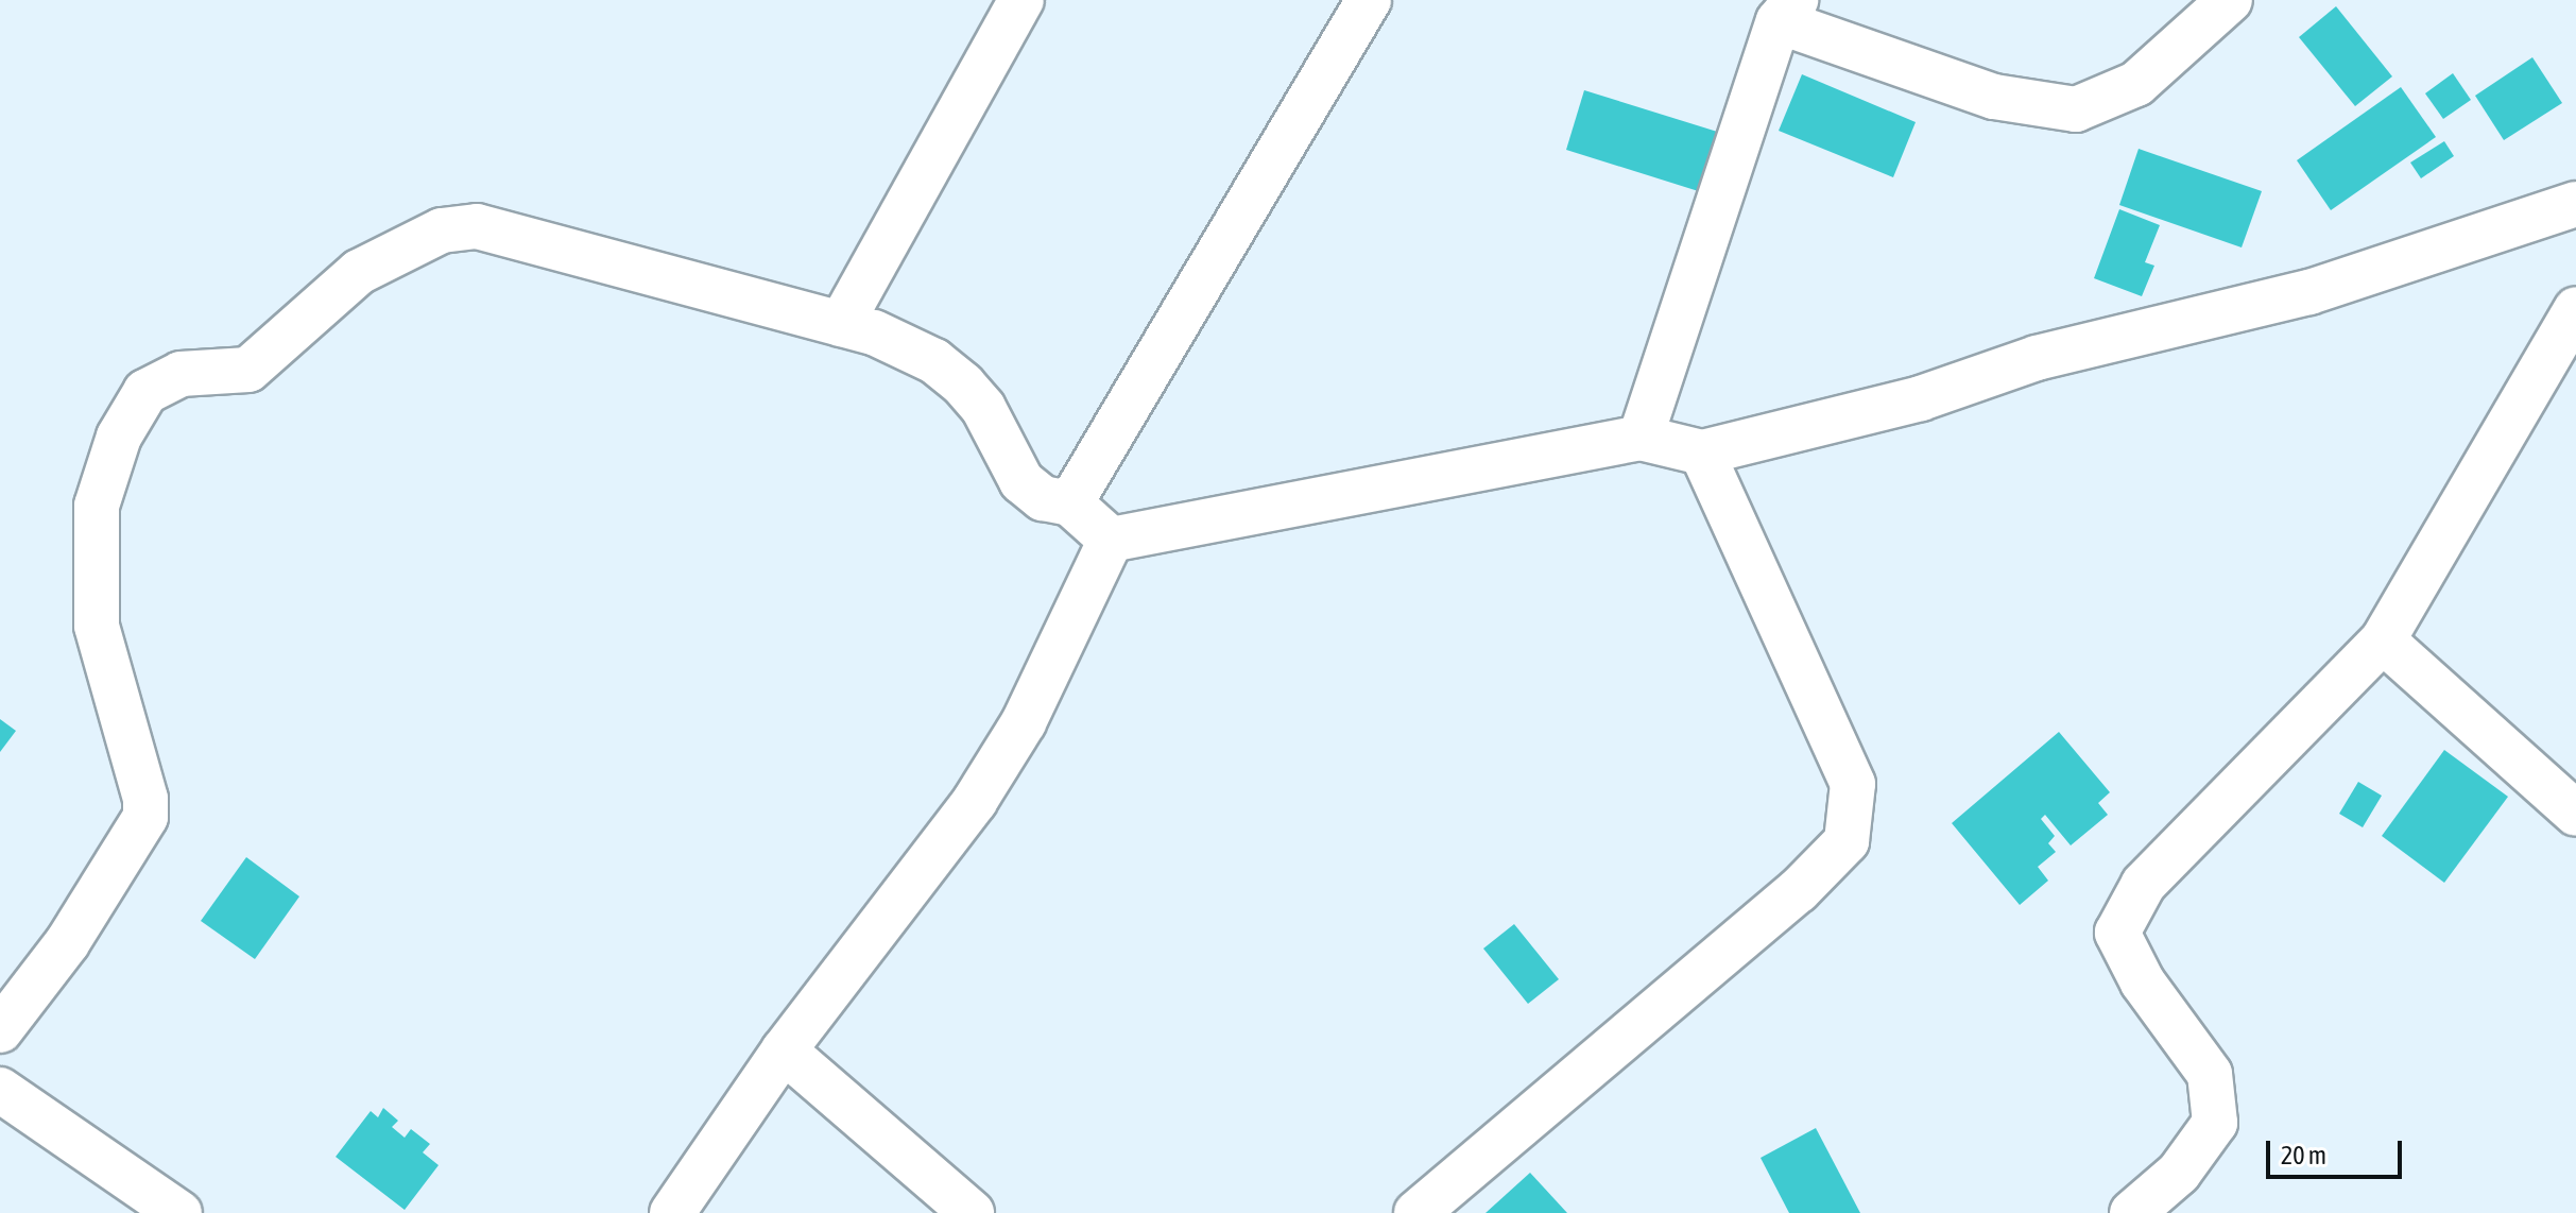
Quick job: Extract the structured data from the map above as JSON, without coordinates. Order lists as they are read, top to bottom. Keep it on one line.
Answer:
{"scale_bar":"20 m"}
